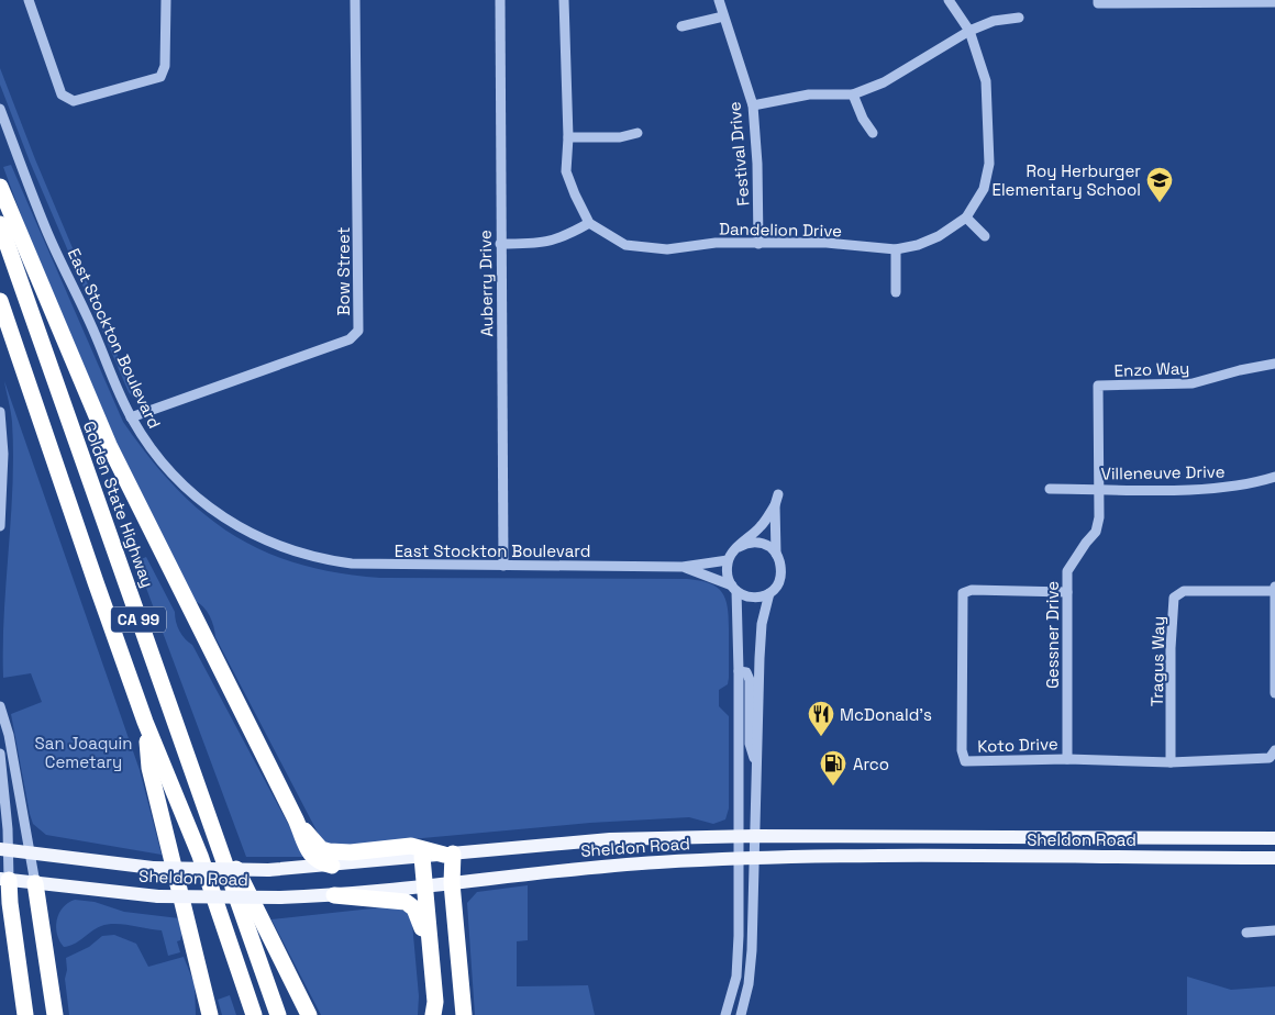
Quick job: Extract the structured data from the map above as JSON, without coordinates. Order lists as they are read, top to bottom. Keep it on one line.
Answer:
{"streets":{"highway":["Golden State Highway","CA 99"],"main road":["Sheldon Road"],"street":["Festival Drive","Dandelion Drive","Bow Street","Auberry Drive","East Stockton Boulevard","Enzo Way","Villeneuve Drive","Gessner Drive","Tragus Way","Koto Drive"]},"crossings":[["Festival Drive","Dandelion Drive"],["Bow Street","East Stockton Boulevard"],["Auberry Drive","East Stockton Boulevard"],["Enzo Way","Villeneuve Drive"],["Enzo Way","Gessner Drive"],["Villeneuve Drive","Gessner Drive"],["Gessner Drive","Koto Drive"],["Tragus Way","Koto Drive"]],"parks":["San Joaquin Cemetary"],"places":{"school or university":["Roy Herburger Elementary School"],"restaurant":["McDonald's"],"fuel station":["Arco"]}}
